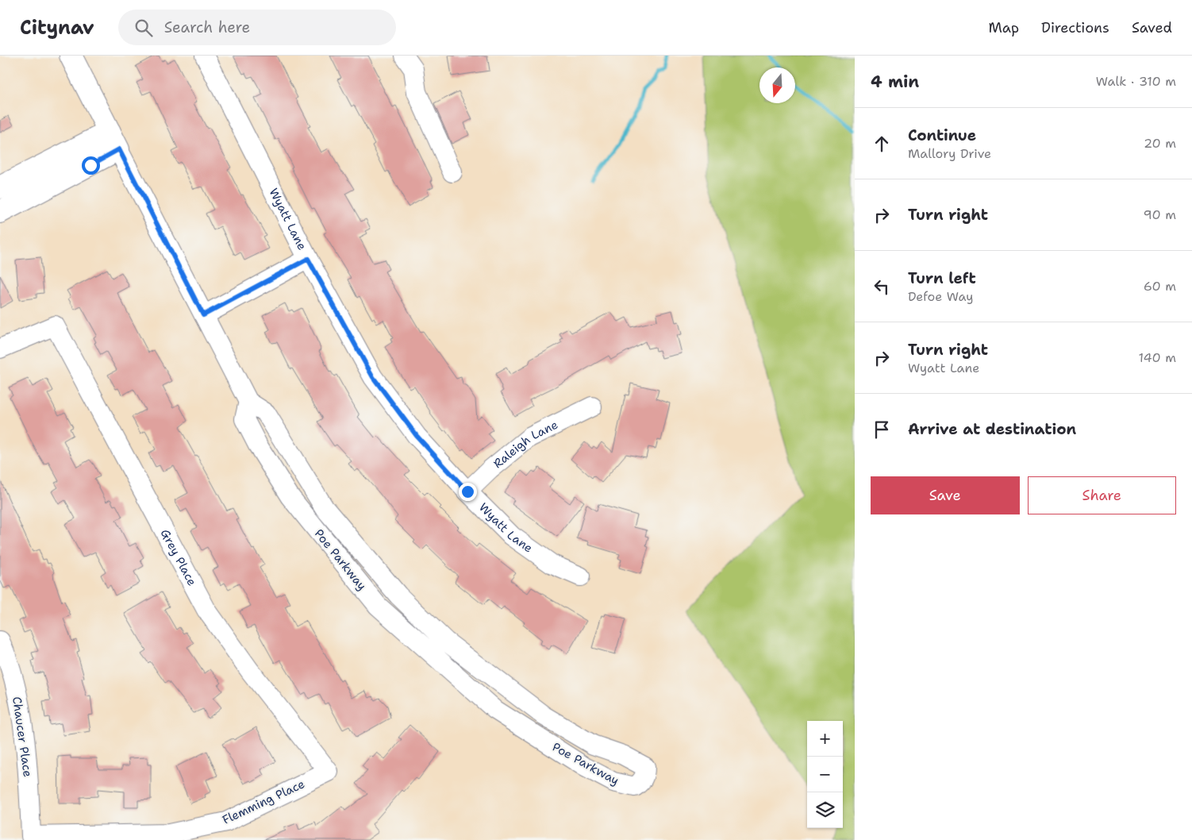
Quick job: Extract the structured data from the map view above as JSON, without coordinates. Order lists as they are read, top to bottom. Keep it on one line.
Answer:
{"streets":{"street":["Wyatt Lane","Raleigh Lane","Grey Place","Poe Parkway","Chaucer Place","Flemming Place"]},"crossings":[["Wyatt Lane","Raleigh Lane"],["Grey Place","Flemming Place"],["Chaucer Place","Flemming Place"]],"north":"bottom","page":{"header":"Citynav","search":"Search here","nav":["Map","Directions","Saved"],"heading":["4 min","Walk · 310 m"],"list":[["Continue","Mallory Drive","20 m"],["Turn right","90 m"],["Turn left","Defoe Way","60 m"],["Turn right","Wyatt Lane","140 m"],"Arrive at destination"],"buttons":["Save","Share"],"map_buttons":["+","−"]}}
